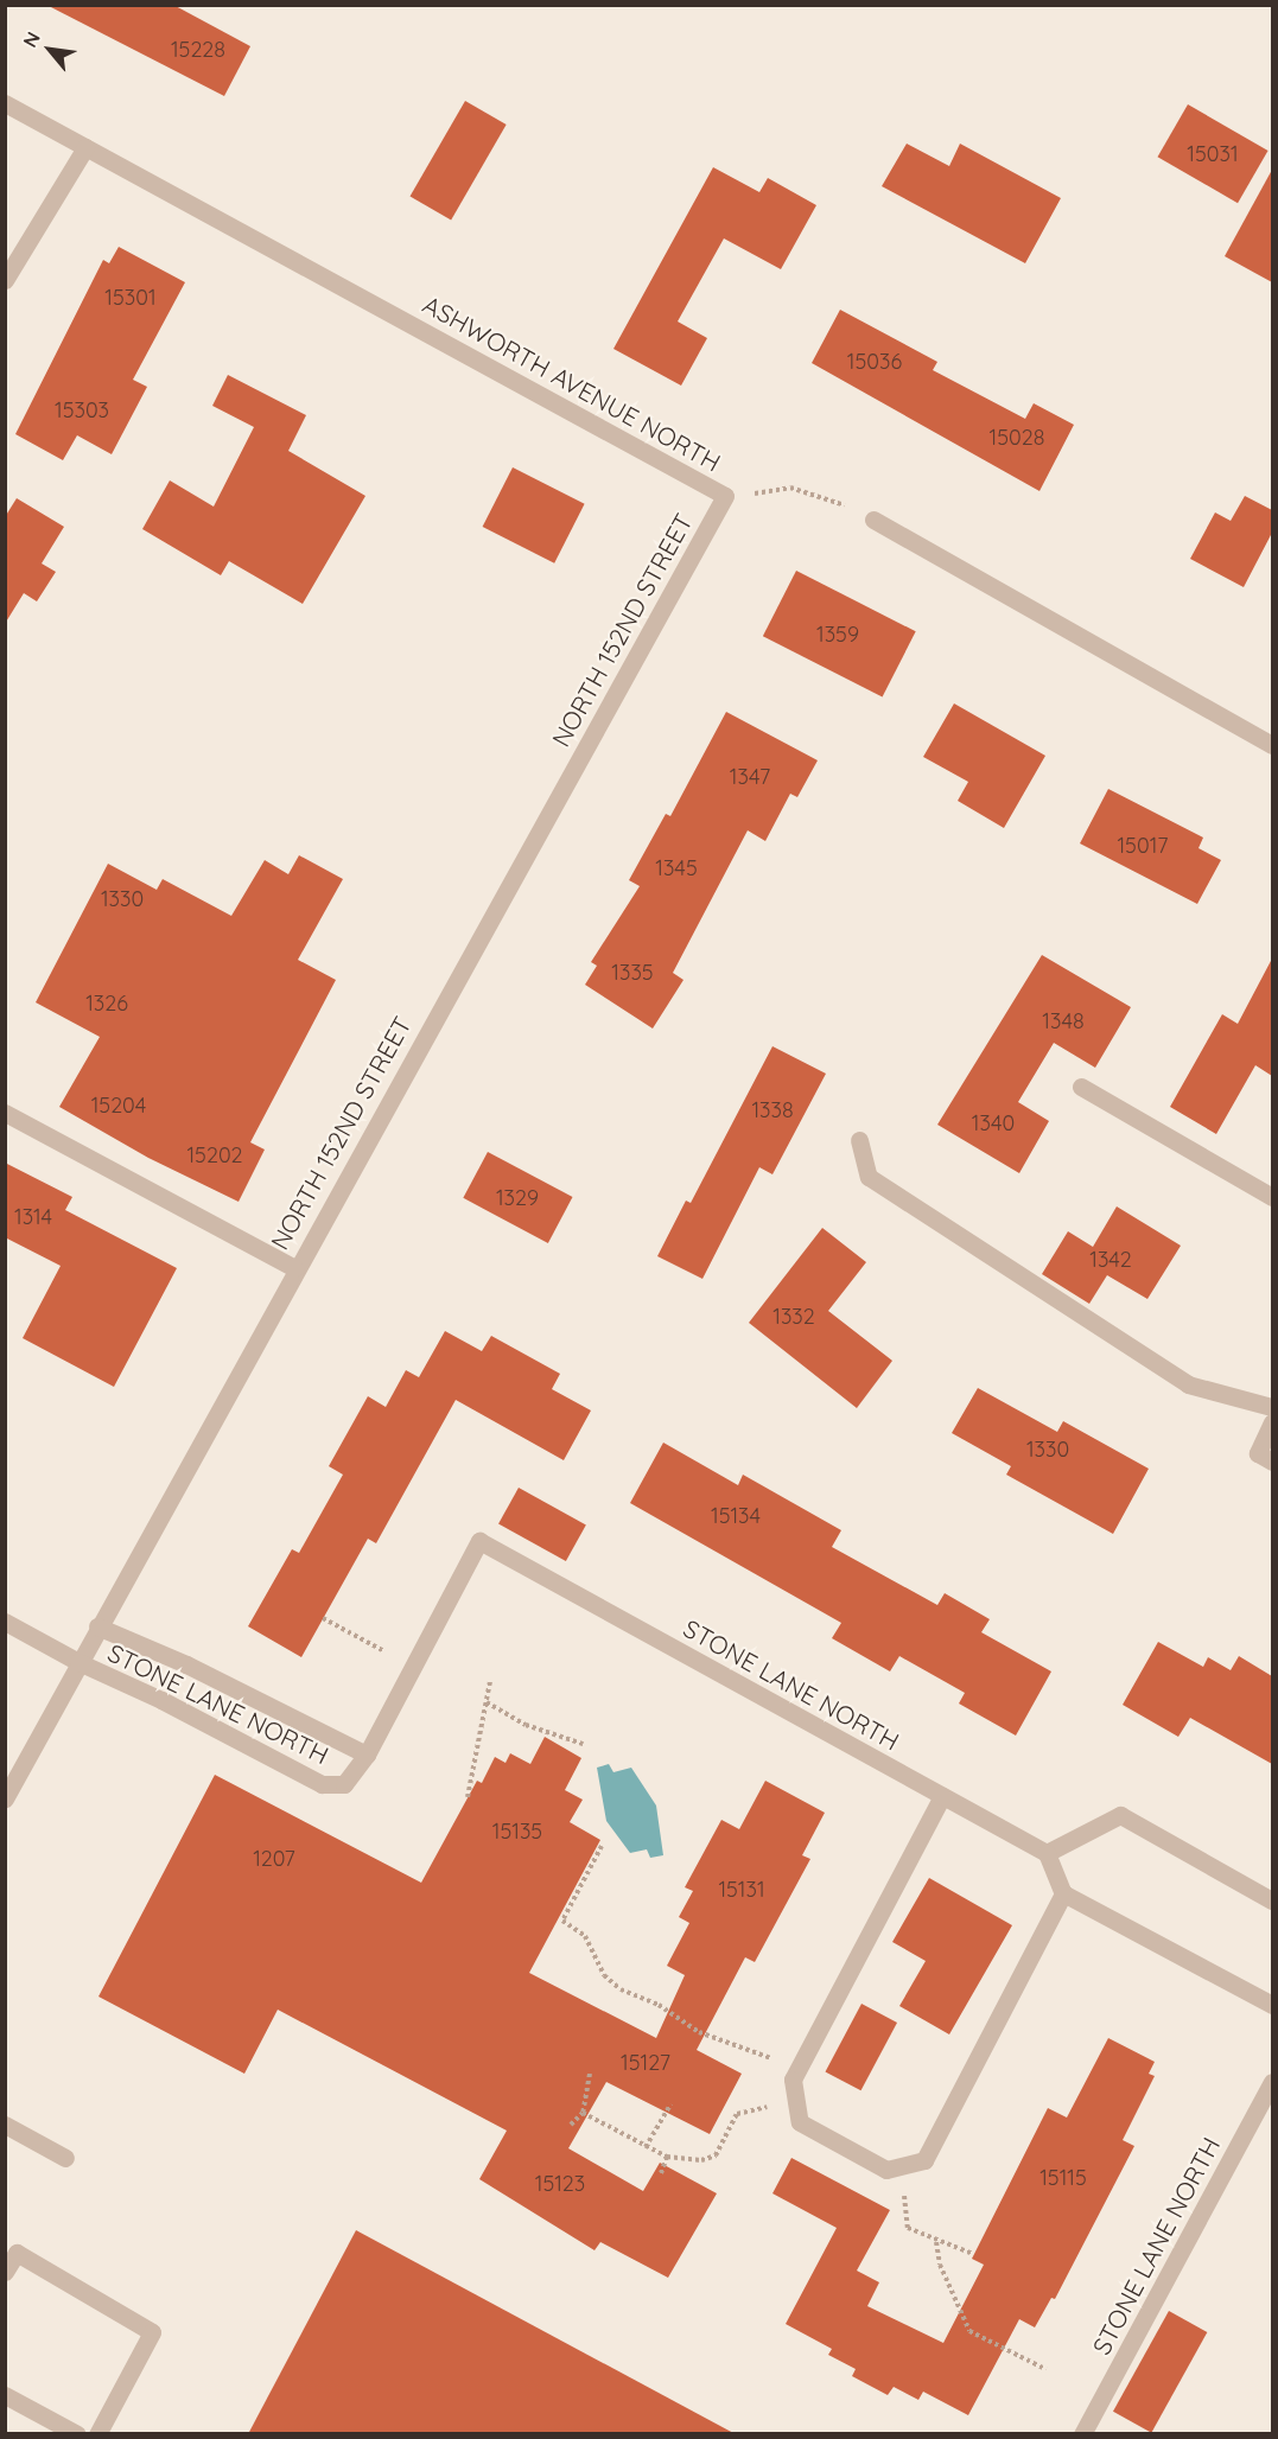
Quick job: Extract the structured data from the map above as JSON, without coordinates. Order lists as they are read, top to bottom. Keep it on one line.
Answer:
{"streets":{"street":["ASHWORTH AVENUE NORTH","NORTH 152ND STREET","STONE LANE NORTH"]},"crossings":[["ASHWORTH AVENUE NORTH","NORTH 152ND STREET"],["NORTH 152ND STREET","STONE LANE NORTH"]],"house_numbers":["15228","15031","15301","15036","15303","15028","1359","1347","15017","1345","1330","1335","1326","1348","15204","1338","1340","15202","1329","1314","1342","1332","1330","15134","15135","1207","15131","15127","15115","15123"],"north":"top left"}
